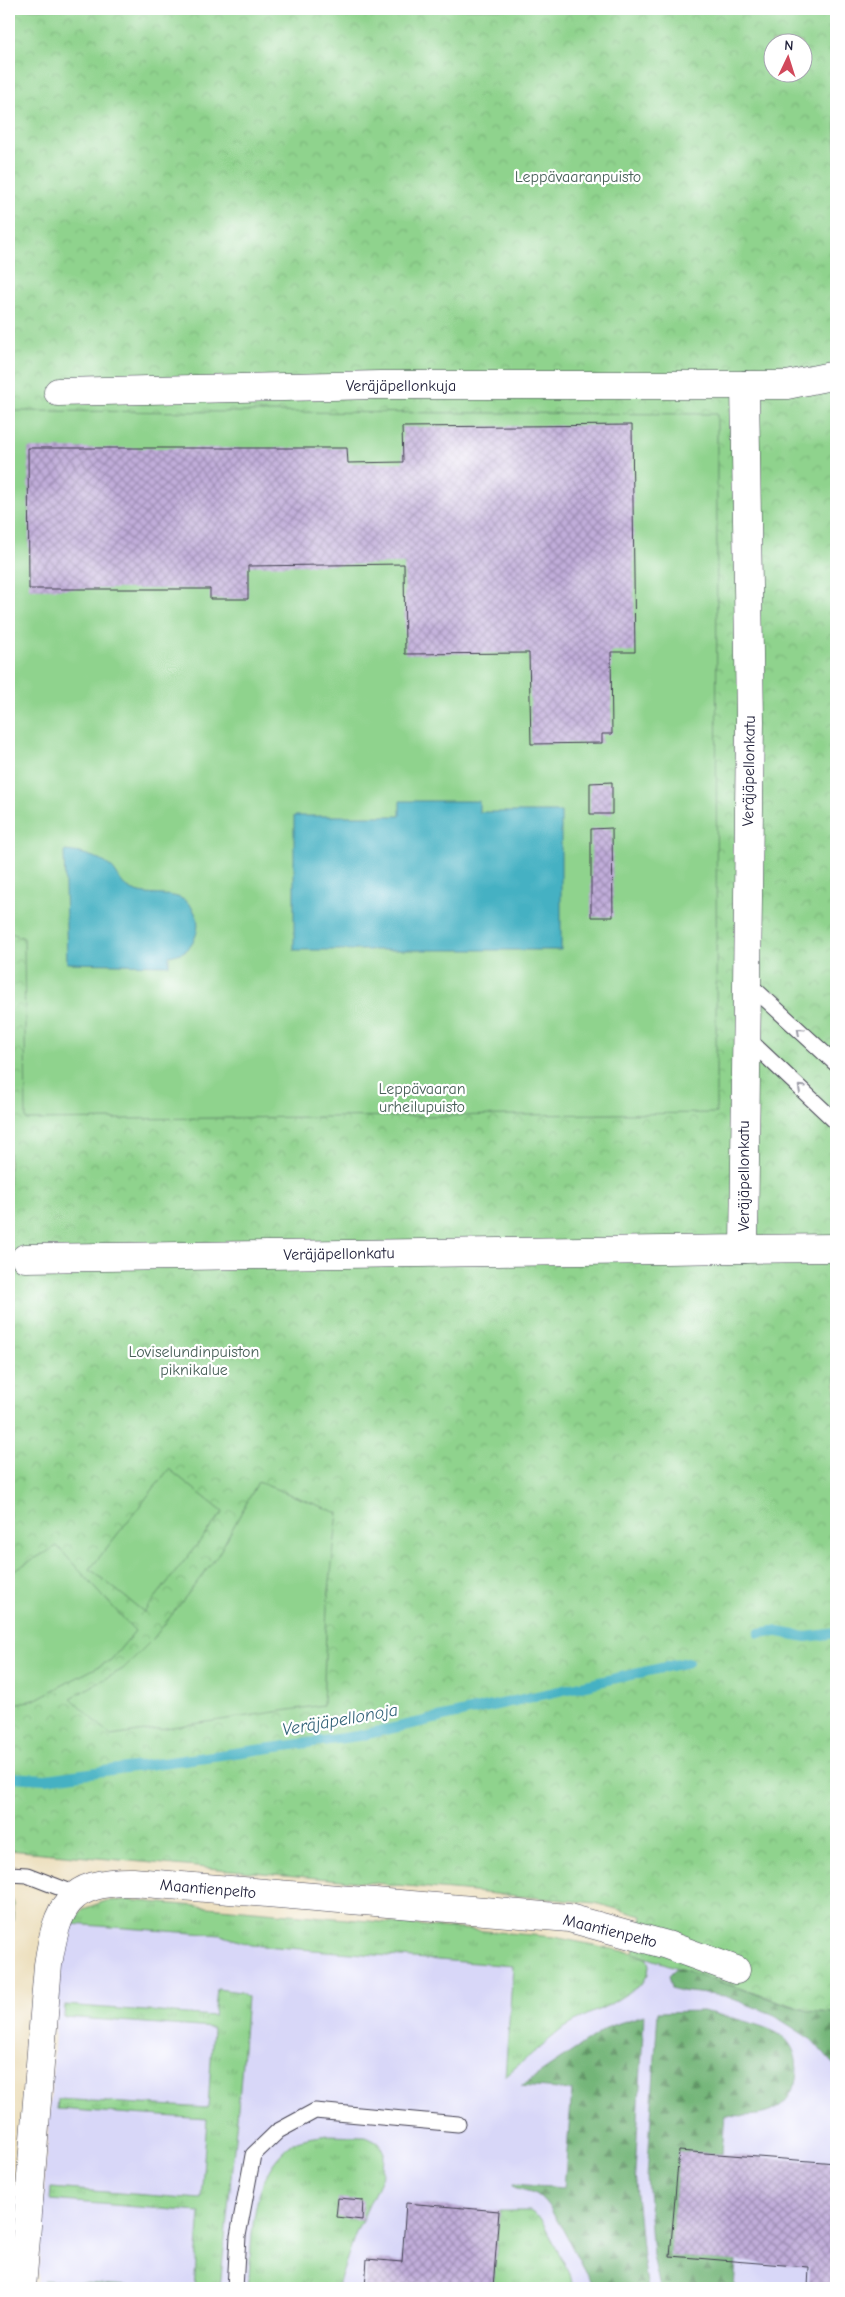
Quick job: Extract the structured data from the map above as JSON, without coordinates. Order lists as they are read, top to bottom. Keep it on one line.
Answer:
{"streets":{"street":["Veräjäpellonkuja","Veräjäpellonkatu","Maantienpelto"]},"crossings":[["Veräjäpellonkuja","Veräjäpellonkatu"]],"water":["Veräjäpellonoja"],"parks":["Leppävaaranpuisto","Leppävaaran urheilupuisto","Loviselundinpuiston piknikalue"],"north":"top"}
